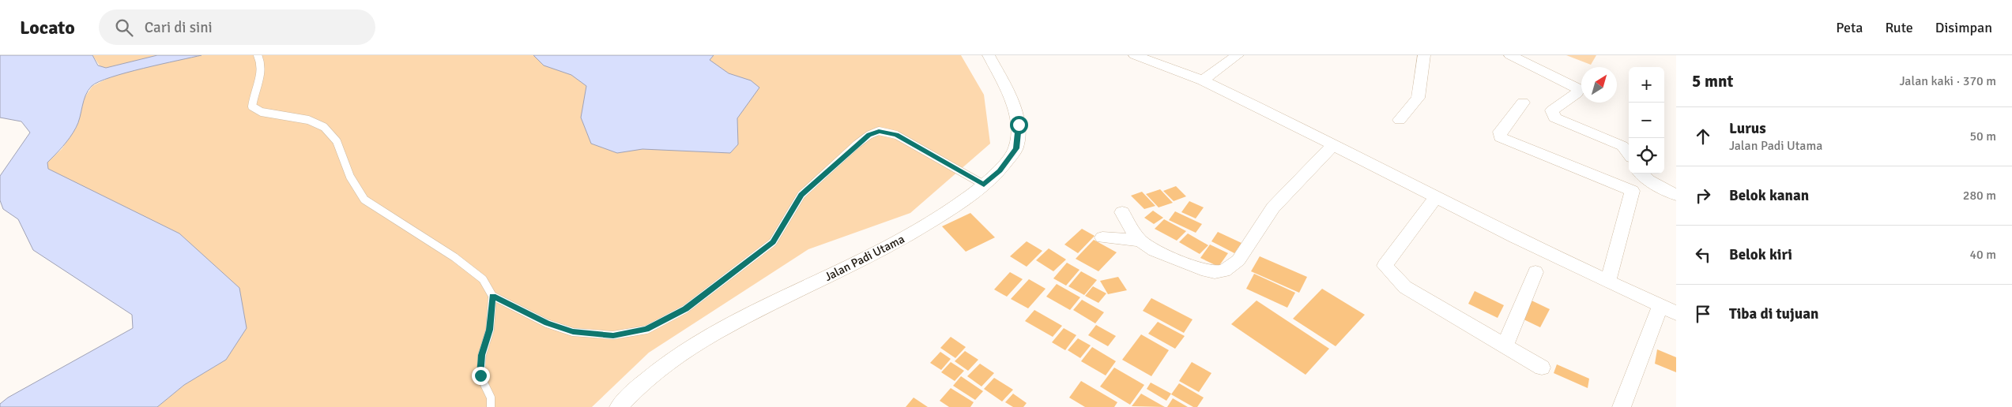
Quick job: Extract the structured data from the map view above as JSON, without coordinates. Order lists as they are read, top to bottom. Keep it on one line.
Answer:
{"streets":{"street":["Jalan Padi Utama"]},"north":"top right","page":{"header":"Locato","search":"Cari di sini","nav":["Peta","Rute","Disimpan"],"heading":["5 mnt","Jalan kaki · 370 m"],"map_buttons":["+","−"],"list":[["Lurus","Jalan Padi Utama","50 m"],["Belok kanan","280 m"],["Belok kiri","40 m"],"Tiba di tujuan"]}}
